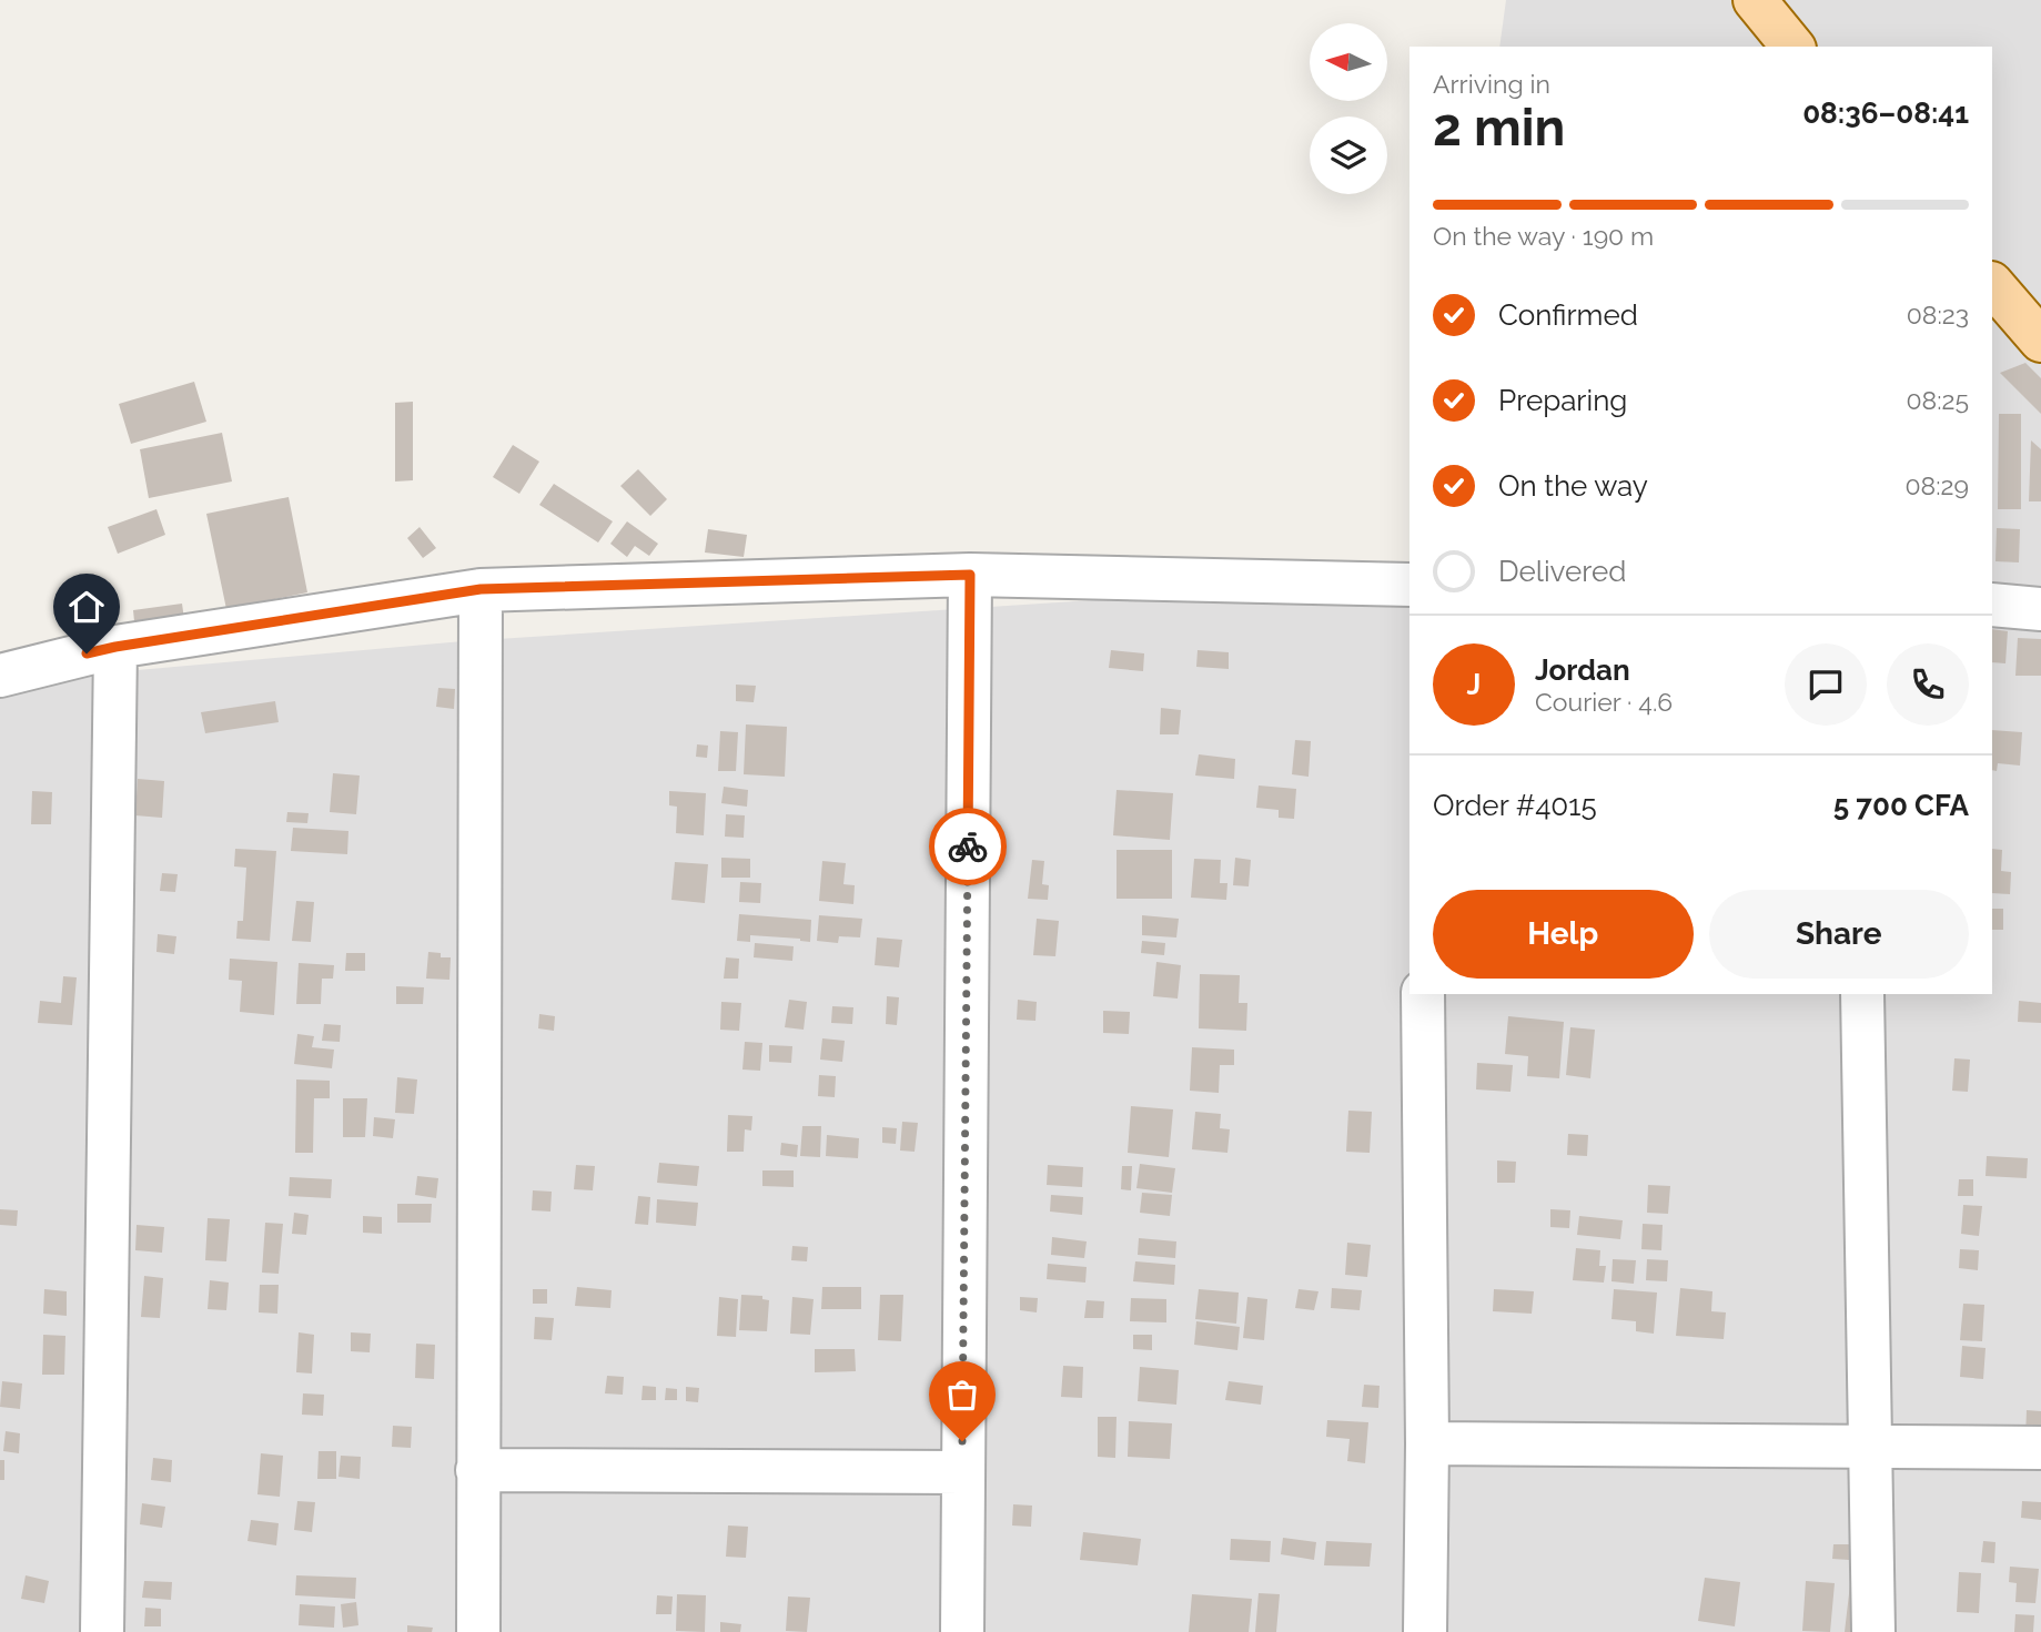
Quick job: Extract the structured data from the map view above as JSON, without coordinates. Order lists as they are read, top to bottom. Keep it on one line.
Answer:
{"north":"left","page":{"heading":["2 min","Arriving in","08:36–08:41"],"panel":["Jordan","Courier · 4.6","Order #4015","5 700 CFA"],"bar":"On the way · 190 m","list":[["Confirmed","08:23"],["Preparing","08:25"],["On the way","08:29"],"Delivered"],"round":"J","buttons":["Help","Share"]}}
